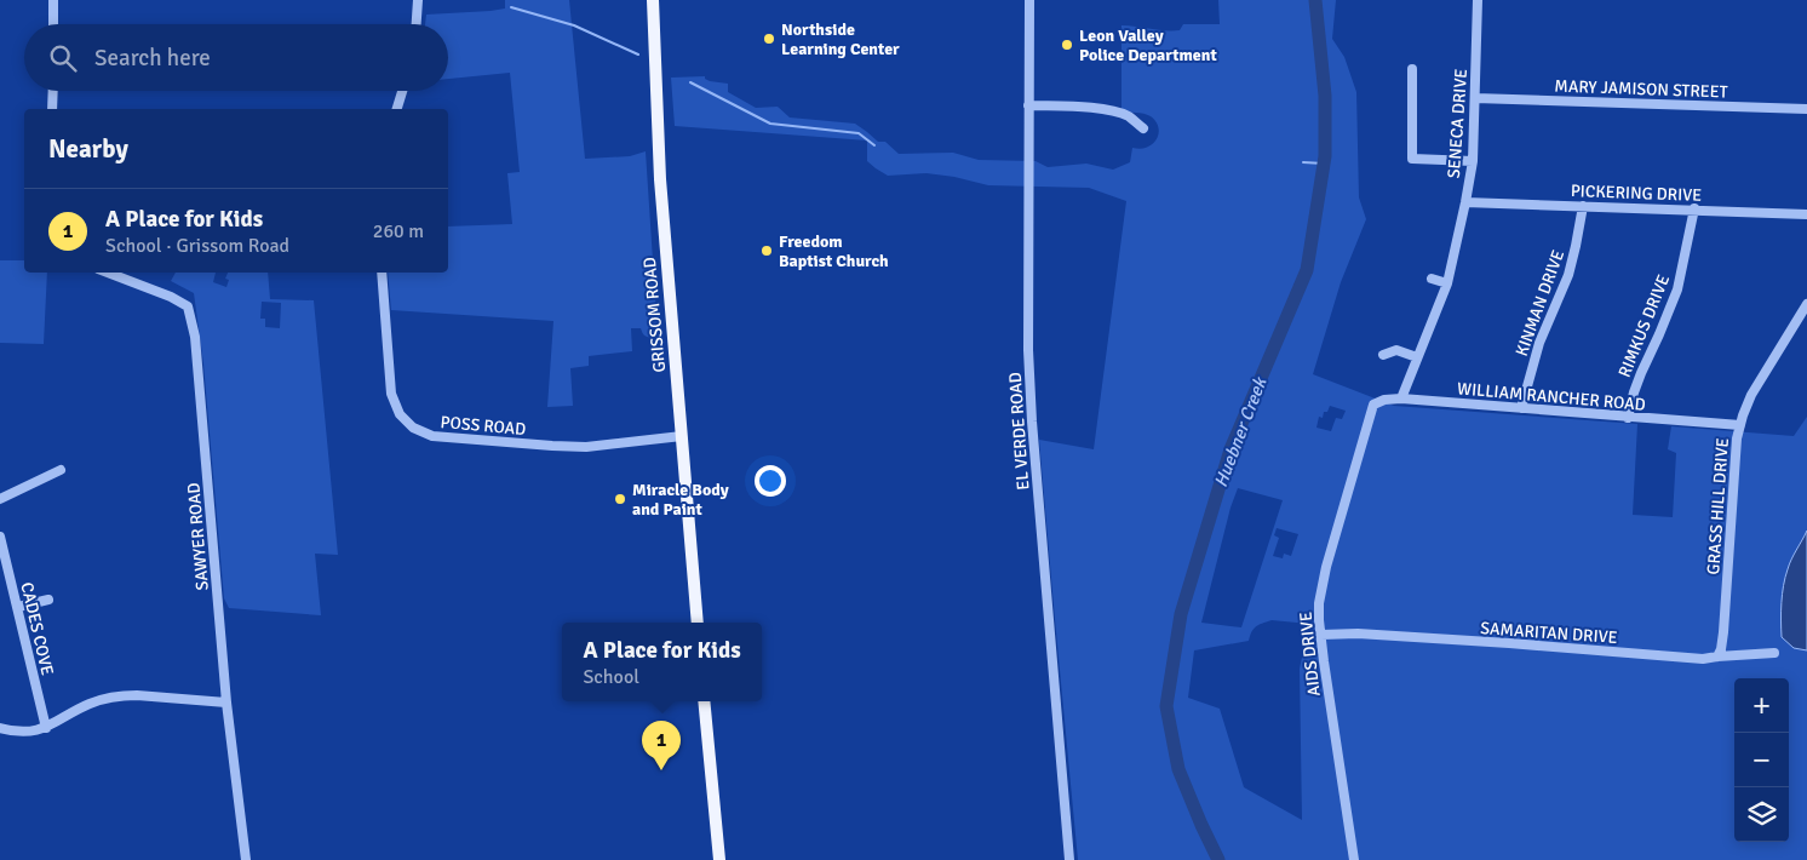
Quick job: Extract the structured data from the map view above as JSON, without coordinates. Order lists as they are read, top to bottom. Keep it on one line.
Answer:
{"streets":{"main road":["GRISSOM ROAD"],"street":["MARY JAMISON STREET","SENECA DRIVE","PICKERING DRIVE","KINMAN DRIVE","RIMKUS DRIVE","WILLIAM RANCHER ROAD","POSS ROAD","EL VERDE ROAD","GRASS HILL DRIVE","SAWYER ROAD","CADES COVE","SAMARITAN DRIVE","AIDS DRIVE"]},"crossings":[["MARY JAMISON STREET","SENECA DRIVE"],["SENECA DRIVE","PICKERING DRIVE"],["SENECA DRIVE","WILLIAM RANCHER ROAD"],["PICKERING DRIVE","KINMAN DRIVE"],["PICKERING DRIVE","RIMKUS DRIVE"],["KINMAN DRIVE","WILLIAM RANCHER ROAD"],["GRISSOM ROAD","POSS ROAD"],["RIMKUS DRIVE","WILLIAM RANCHER ROAD"],["WILLIAM RANCHER ROAD","GRASS HILL DRIVE"],["WILLIAM RANCHER ROAD","AIDS DRIVE"],["GRASS HILL DRIVE","SAMARITAN DRIVE"],["SAMARITAN DRIVE","AIDS DRIVE"]],"water":["Huebner Creek"],"places":["Northside Learning Center","Leon Valley Police Department","Freedom Baptist Church","Miracle Body and Paint"],"page":{"search":"Search here","heading":"Nearby","list":[{"mark":"1","name":"A Place for Kids","note":"School · Grissom Road","value":"260 m"}],"popup":["A Place for Kids","School"],"map_buttons":["+","−"],"pins":"1"}}
